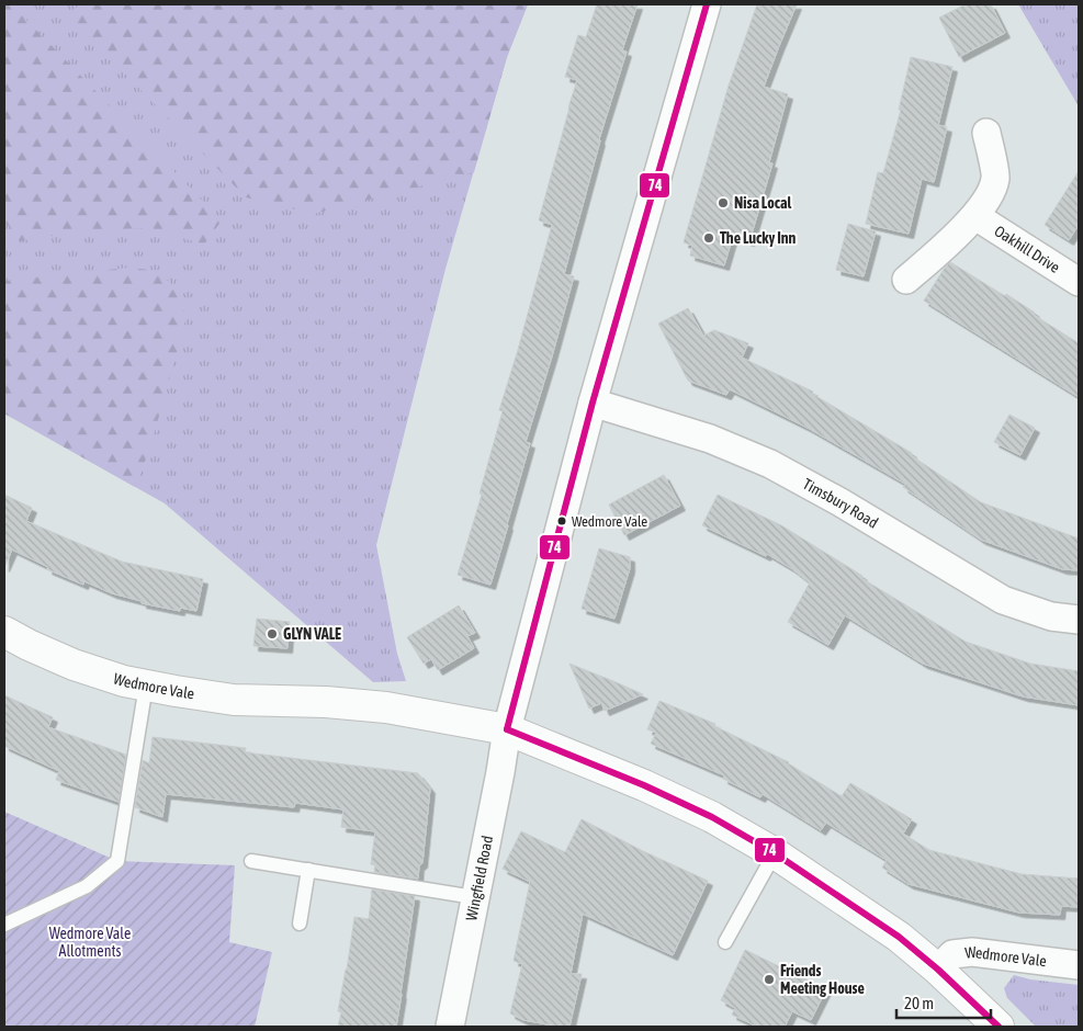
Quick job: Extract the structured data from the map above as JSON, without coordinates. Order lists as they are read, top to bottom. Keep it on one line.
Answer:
{"streets":{"street":["Oakhill Drive","Timsbury Road","Wedmore Vale","Wingfield Road"]},"crossings":[["Wedmore Vale","Wingfield Road"]],"parks":["Wedmore Vale Allotments"],"places":["Nisa Local","The Lucky Inn","Wedmore Vale","GLYN VALE","Friends Meeting House"],"lines":["transit line 74"],"scale_bar":"20 m"}
